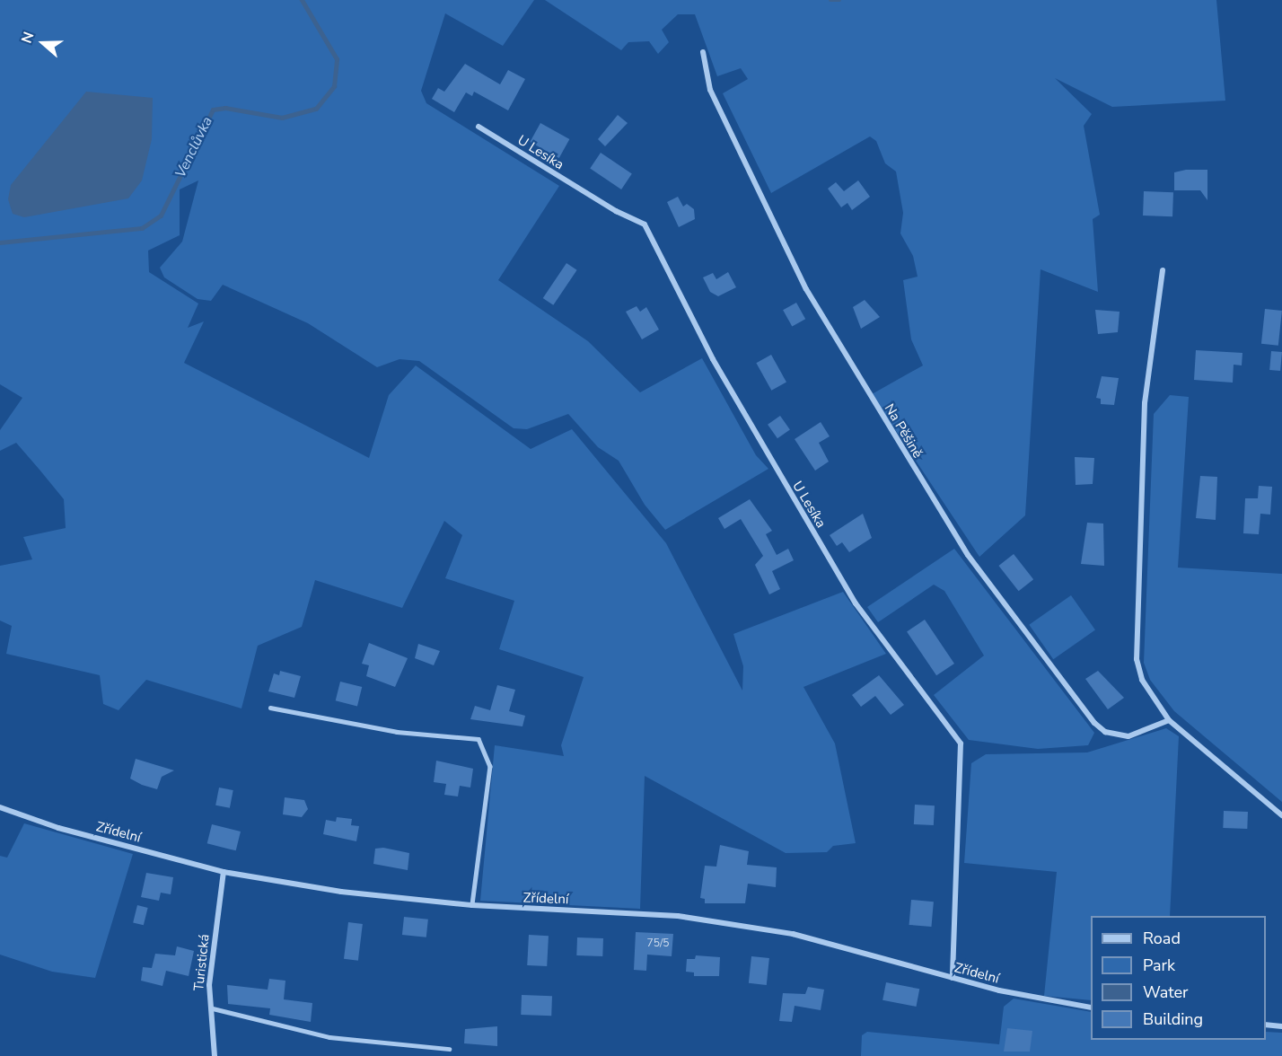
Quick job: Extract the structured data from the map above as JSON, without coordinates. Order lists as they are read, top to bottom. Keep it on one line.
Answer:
{"streets":{"street":["U Lesíka","Na Pěšině","Zřídelní","Turistická"]},"crossings":[["U Lesíka","Zřídelní"],["Zřídelní","Turistická"]],"water":["Venclůvka"],"house_numbers":["75/5"],"legend":["Road","Park","Water","Building"],"north":"left"}
